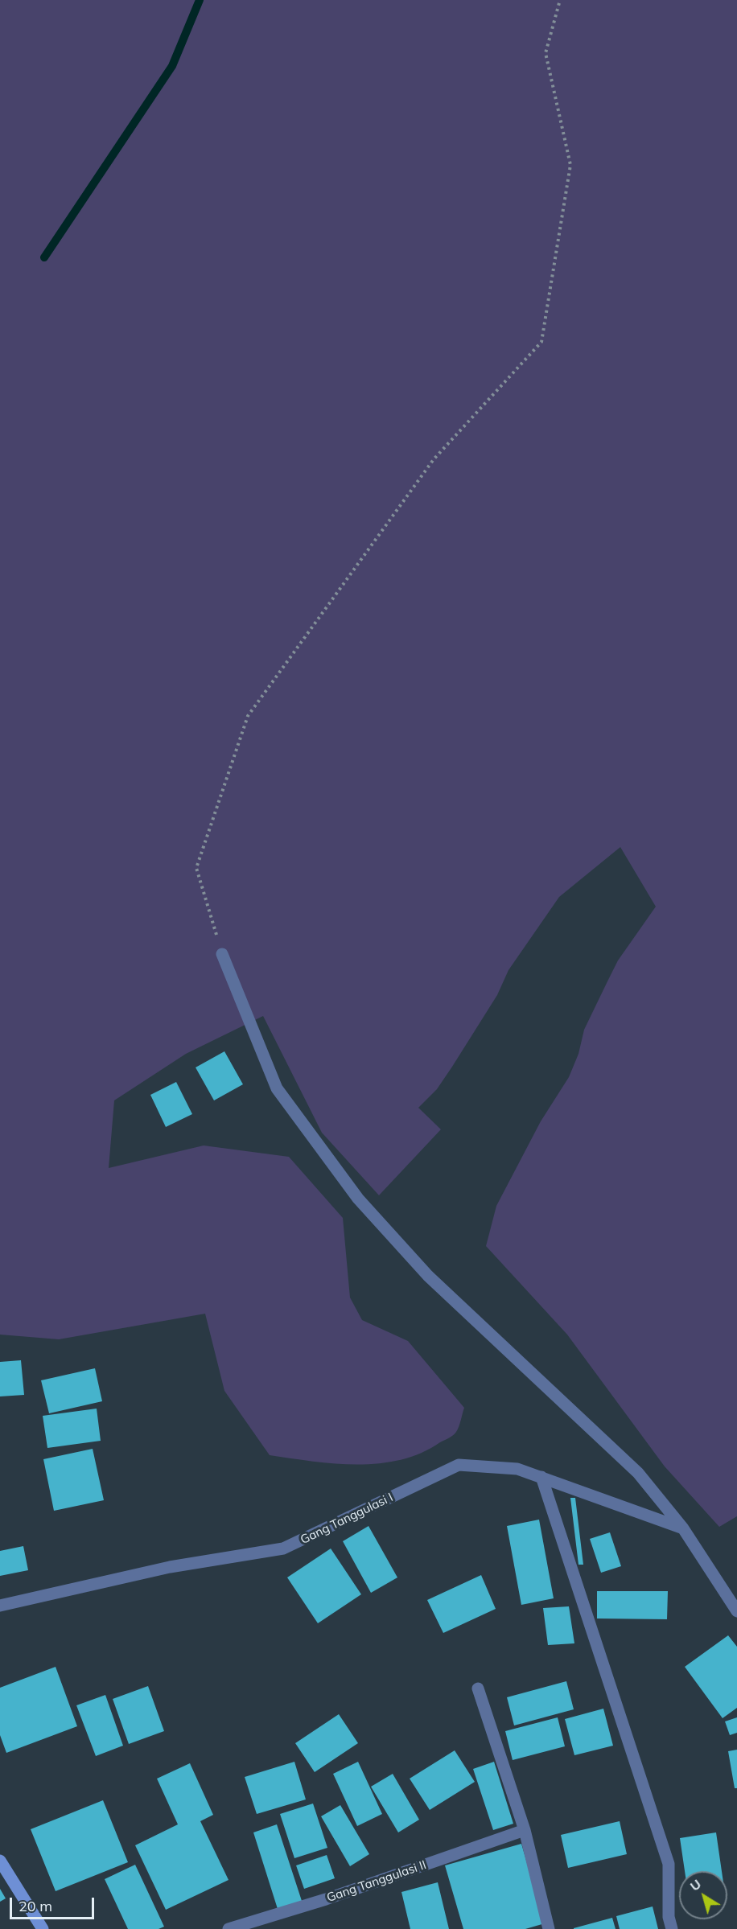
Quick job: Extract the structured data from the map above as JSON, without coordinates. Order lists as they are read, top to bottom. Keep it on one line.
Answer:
{"streets":{"street":["Gang Tanggulasi I","Gang Tanggulasi II"]},"scale_bar":"20 m","north":"top left"}
